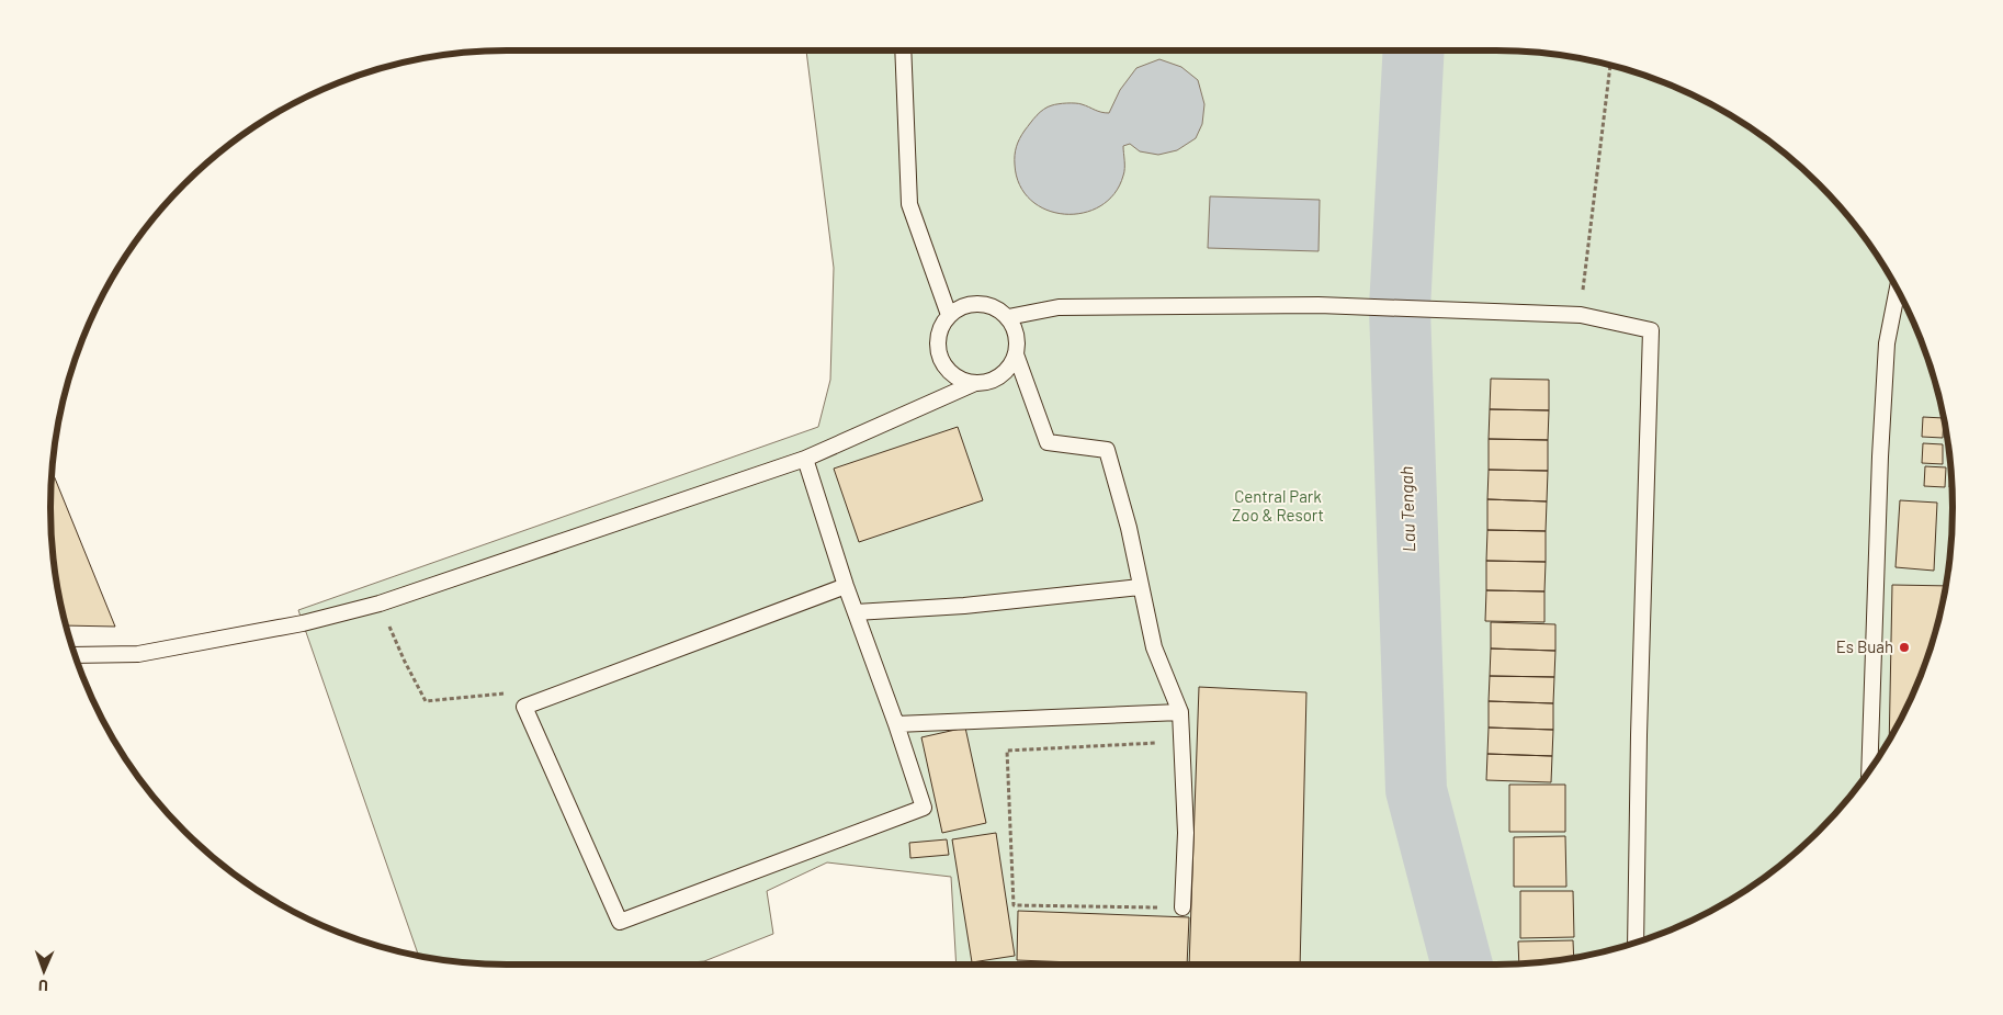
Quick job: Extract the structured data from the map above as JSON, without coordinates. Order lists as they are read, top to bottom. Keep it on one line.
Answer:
{"water":["Lau Tengah"],"parks":["Central Park Zoo & Resort"],"places":["Es Buah"],"north":"bottom"}
